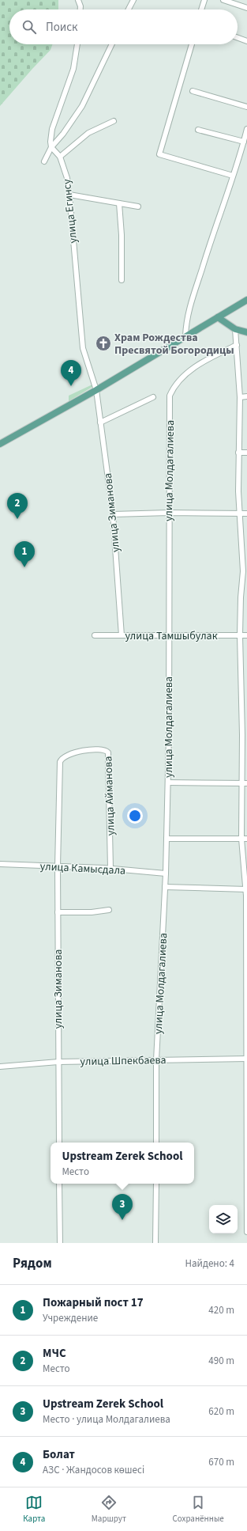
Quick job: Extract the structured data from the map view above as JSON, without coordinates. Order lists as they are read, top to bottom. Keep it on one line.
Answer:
{"streets":{"street":["улица Егинсу","улица Молдагалиева","улица Зиманова","улица Тамшыбулак","улица Айманова","улица Камысдала","улица Шпекбаева"]},"crossings":[["улица Егинсу","улица Зиманова"],["улица Молдагалиева","улица Тамшыбулак"],["улица Молдагалиева","улица Камысдала"],["улица Молдагалиева","улица Шпекбаева"],["улица Зиманова","улица Тамшыбулак"],["улица Зиманова","улица Айманова"],["улица Зиманова","улица Камысдала"],["улица Зиманова","улица Шпекбаева"],["улица Айманова","улица Камысдала"]],"places":{"church":["Храм Рождества Пресвятой Богородицы"]},"page":{"search":"Поиск","pins":["4","2","1","3"],"popup":["Upstream Zerek School","Место"],"heading":["Рядом","Найдено: 4"],"list":[{"mark":"1","name":"Пожарный пост 17","note":"Учреждение","value":"420 m"},{"mark":"2","name":"МЧС","note":"Место","value":"490 m"},{"mark":"3","name":"Upstream Zerek School","note":"Место · улица Молдагалиева","value":"620 m"},{"mark":"4","name":"Болат","note":"АЗС · Жандосов көшесі","value":"670 m"}],"nav":["Карта","Маршрут","Сохранённые"]}}
